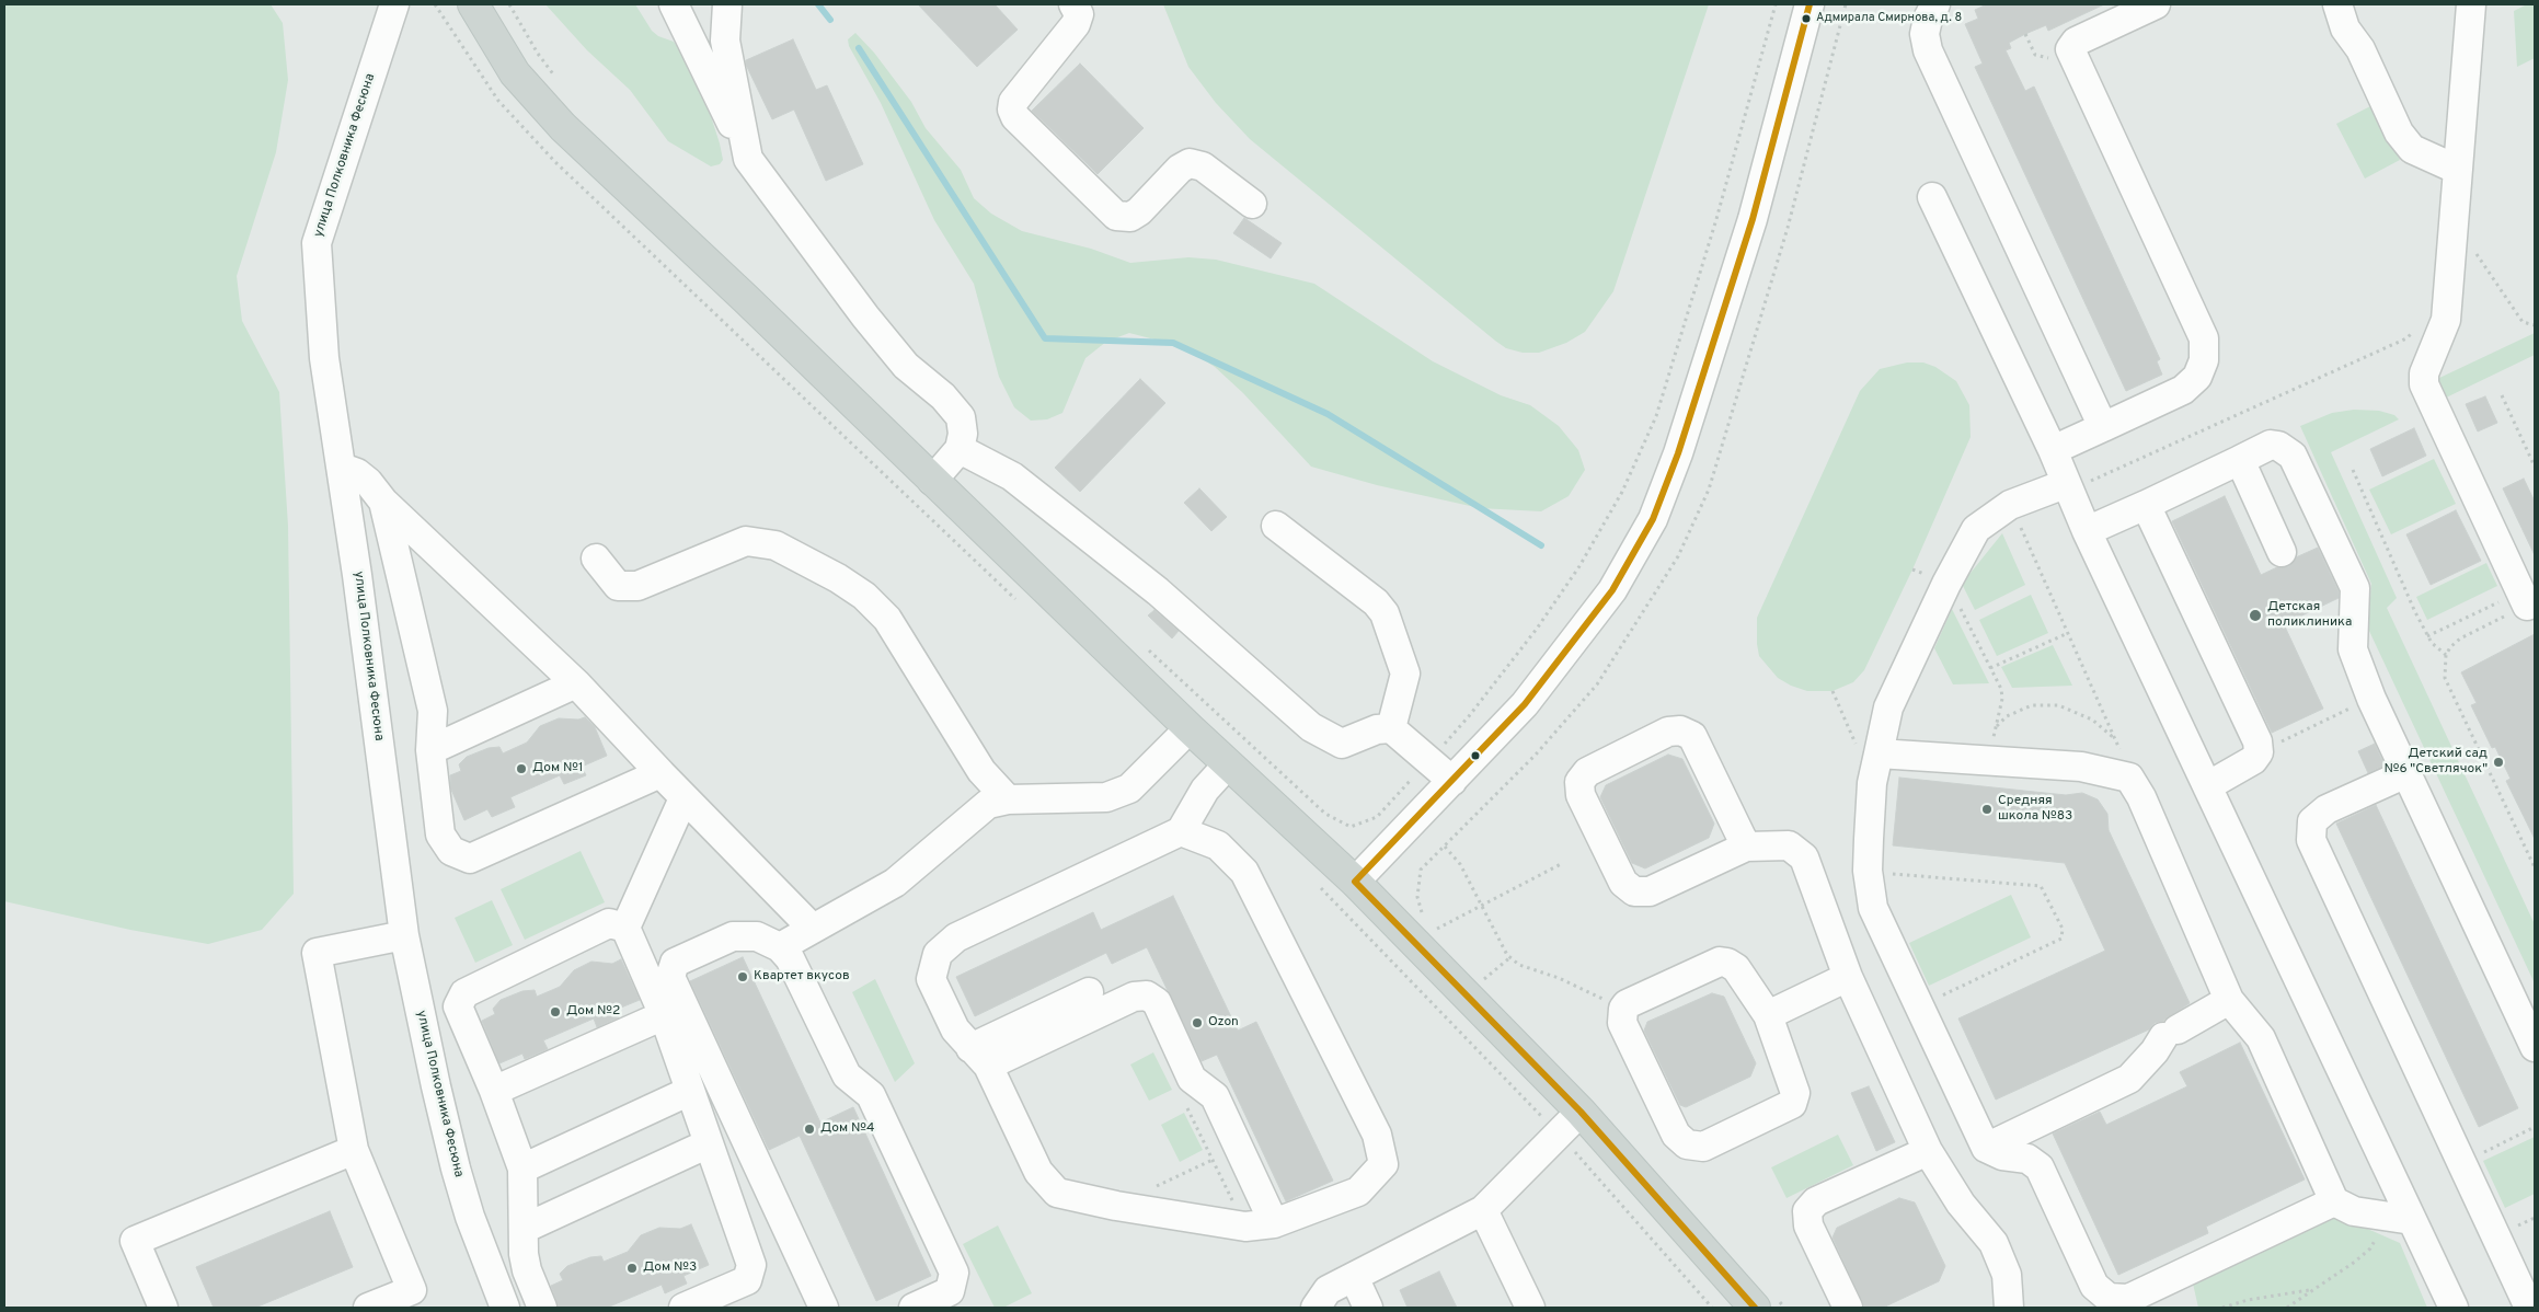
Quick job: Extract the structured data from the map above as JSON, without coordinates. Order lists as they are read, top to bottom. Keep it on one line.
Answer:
{"streets":{"street":["улица Полковника Фесюна"]},"places":["Адмирала Смирнова, д. 8","Детская поликлиника","Детский сад №6 \"Светлячок\"","Дом №1","Средняя школа №83","Квартет вкусов","Дом №2","Ozon","Дом №4","Дом №3"]}
